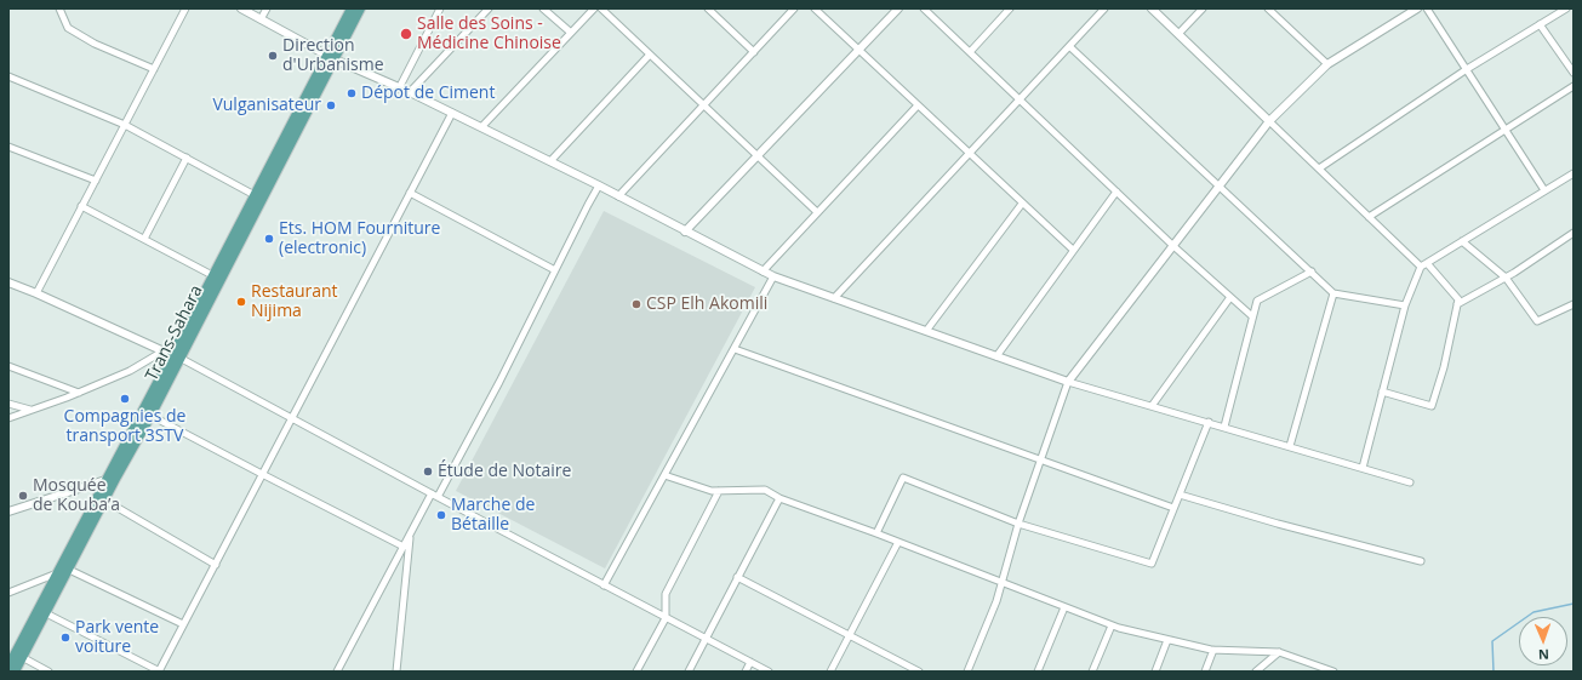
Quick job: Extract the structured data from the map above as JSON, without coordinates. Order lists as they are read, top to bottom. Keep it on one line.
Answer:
{"streets":{"main road":["Trans-Sahara"]},"places":["Salle des Soins - Médicine Chinoise","Direction d'Urbanisme","Dépot de Ciment","Vulganisateur","Ets. HOM Fourniture (electronic)","Restaurant Nijima","CSP Elh Akomili","Compagnies de transport 3STV","Étude de Notaire","Mosquée de Kouba’a","Marche de Bétaille","Park vente voiture"],"north":"bottom"}
